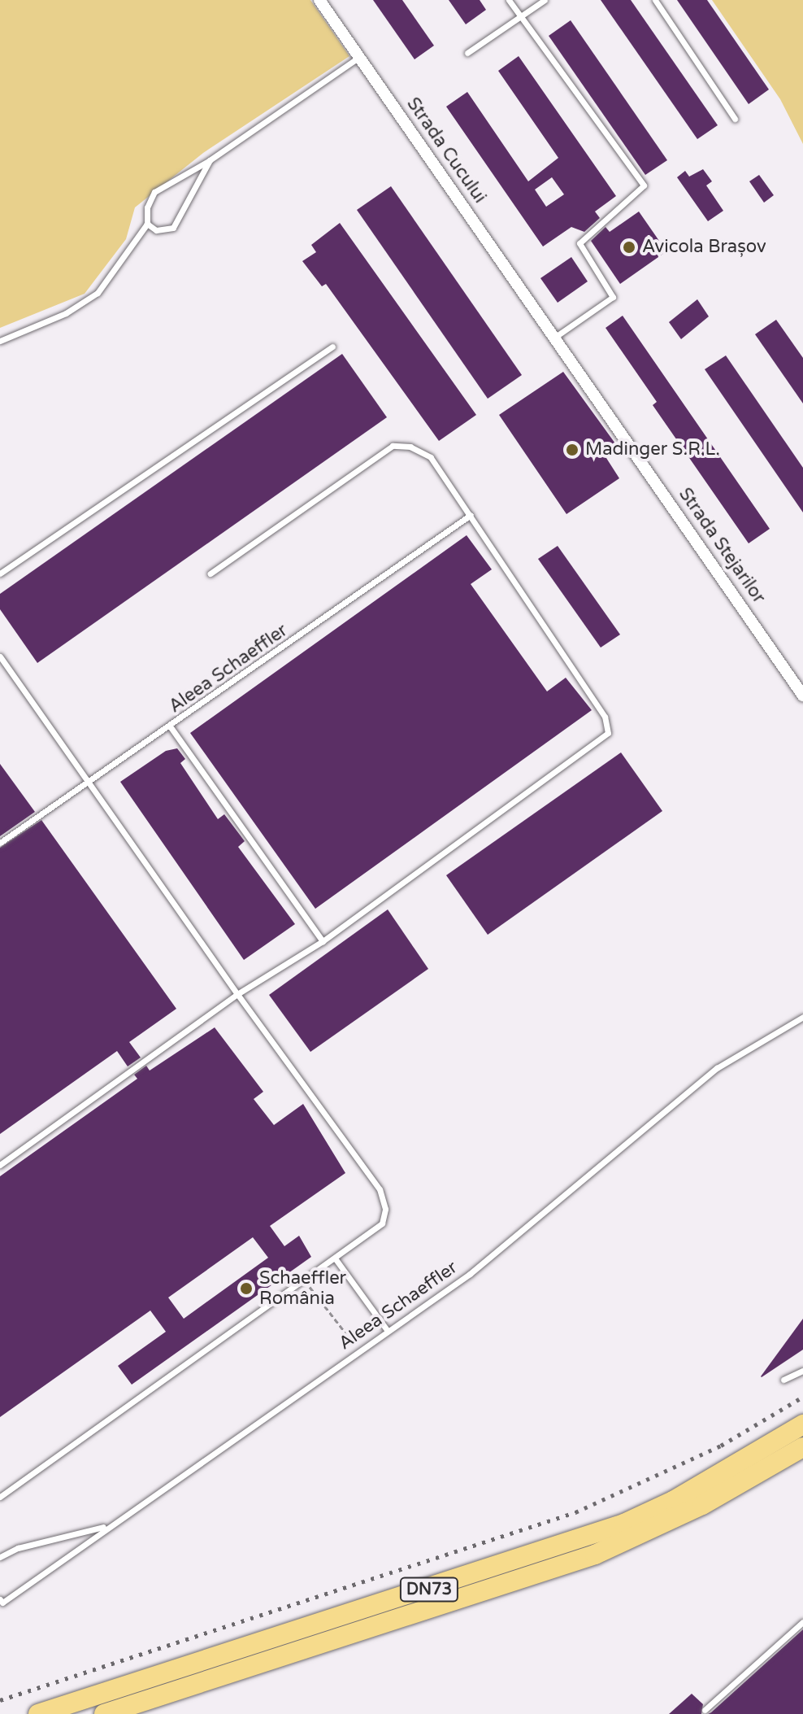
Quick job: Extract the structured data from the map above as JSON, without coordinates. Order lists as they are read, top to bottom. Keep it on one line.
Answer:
{"streets":{"highway":["DN73"],"street":["Strada Cucului","Strada Stejarilor"],"lane":["Aleea Schaeffler"]},"crossings":[["Strada Cucului","Strada Stejarilor"]],"places":["Avicola Brașov","Madinger S.R.L.","Schaeffler România"]}
